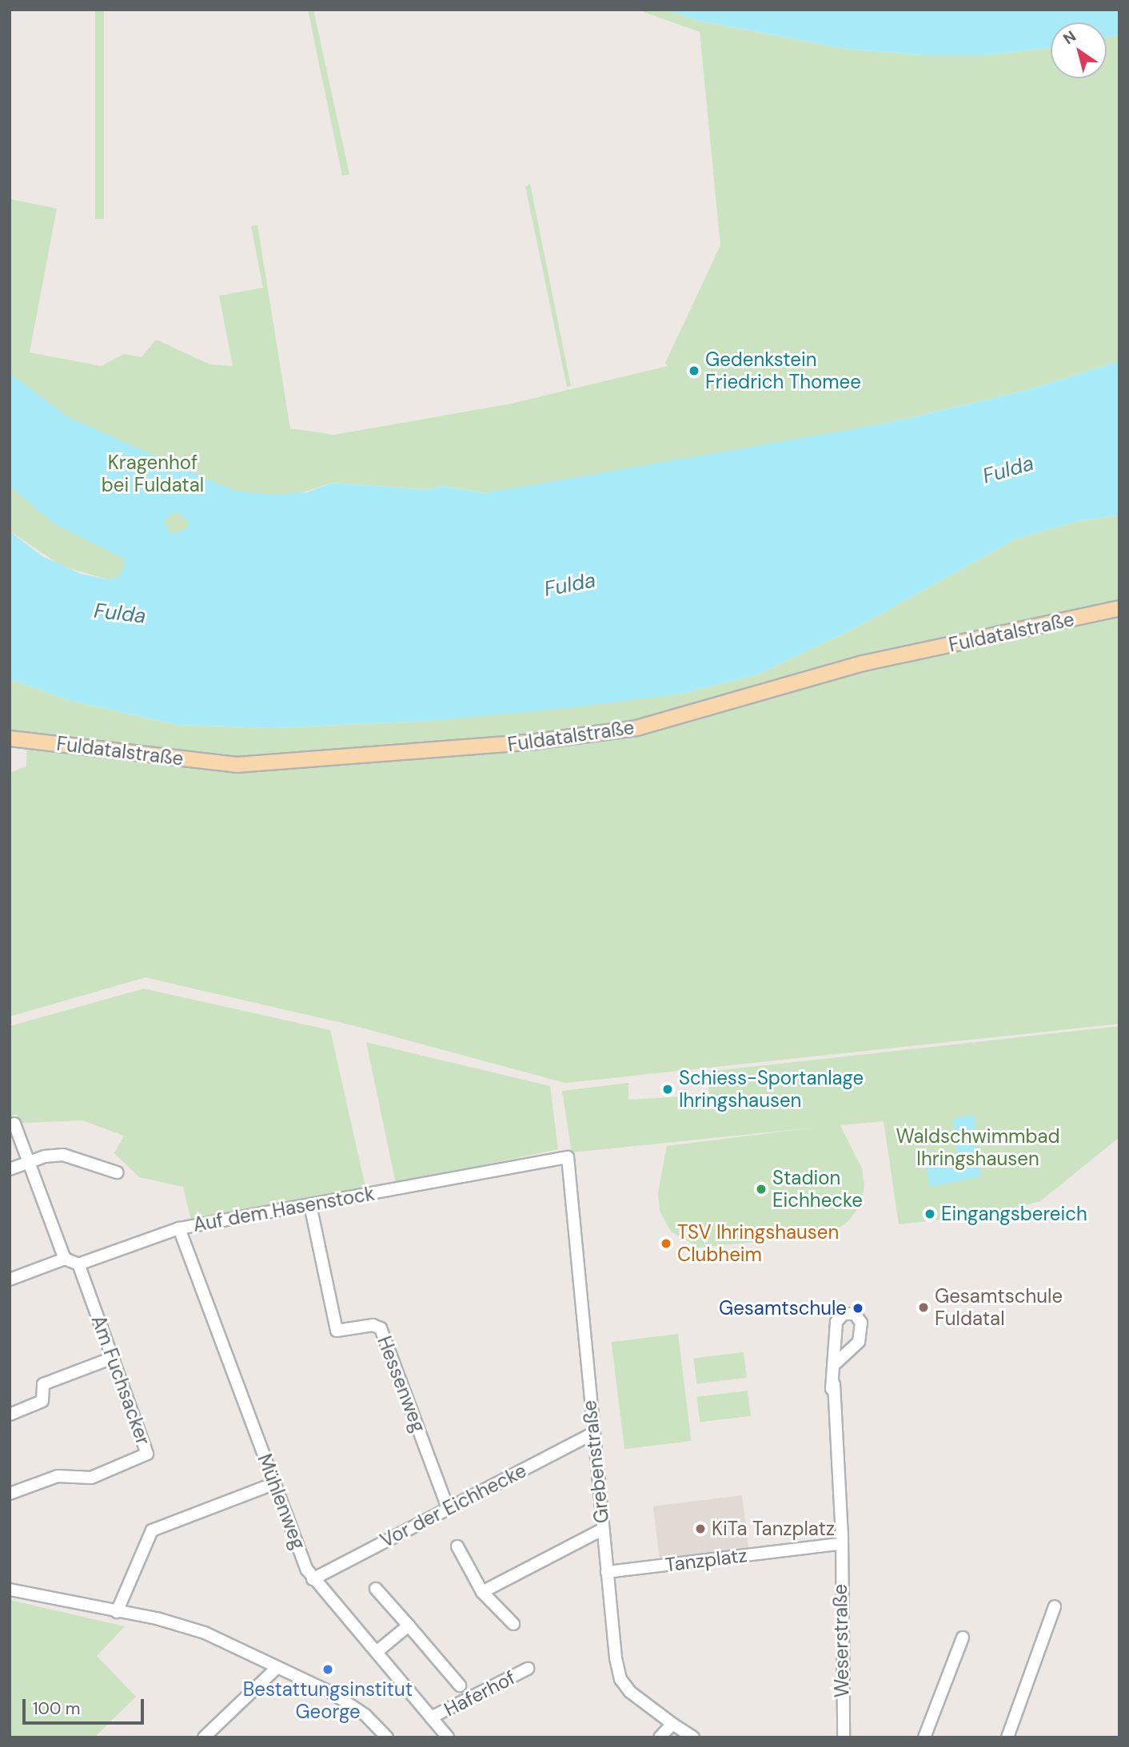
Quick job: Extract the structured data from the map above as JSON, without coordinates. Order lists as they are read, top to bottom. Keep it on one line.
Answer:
{"streets":{"main road":["Fuldatalstraße"],"street":["Auf dem Hasenstock","Am Fuchsacker","Hessenweg","Grebenstraße","Mühlenweg","Vor der Eichhecke","Tanzplatz","Weserstraße","Haferhof"]},"crossings":[["Auf dem Hasenstock","Am Fuchsacker"],["Auf dem Hasenstock","Hessenweg"],["Auf dem Hasenstock","Grebenstraße"],["Auf dem Hasenstock","Mühlenweg"],["Hessenweg","Vor der Eichhecke"],["Grebenstraße","Vor der Eichhecke"],["Grebenstraße","Tanzplatz"],["Mühlenweg","Vor der Eichhecke"],["Mühlenweg","Haferhof"],["Tanzplatz","Weserstraße"]],"water":["Fulda"],"parks":["Kragenhof bei Fuldatal","Waldschwimmbad Ihringshausen"],"places":["Gedenkstein Friedrich Thomee","Schiess-Sportanlage Ihringshausen","Stadion Eichhecke","Eingangsbereich","TSV Ihringshausen Clubheim","Gesamtschule Fuldatal","Gesamtschule","KiTa Tanzplatz","Bestattungsinstitut George"],"scale_bar":"100 m","north":"top left"}
